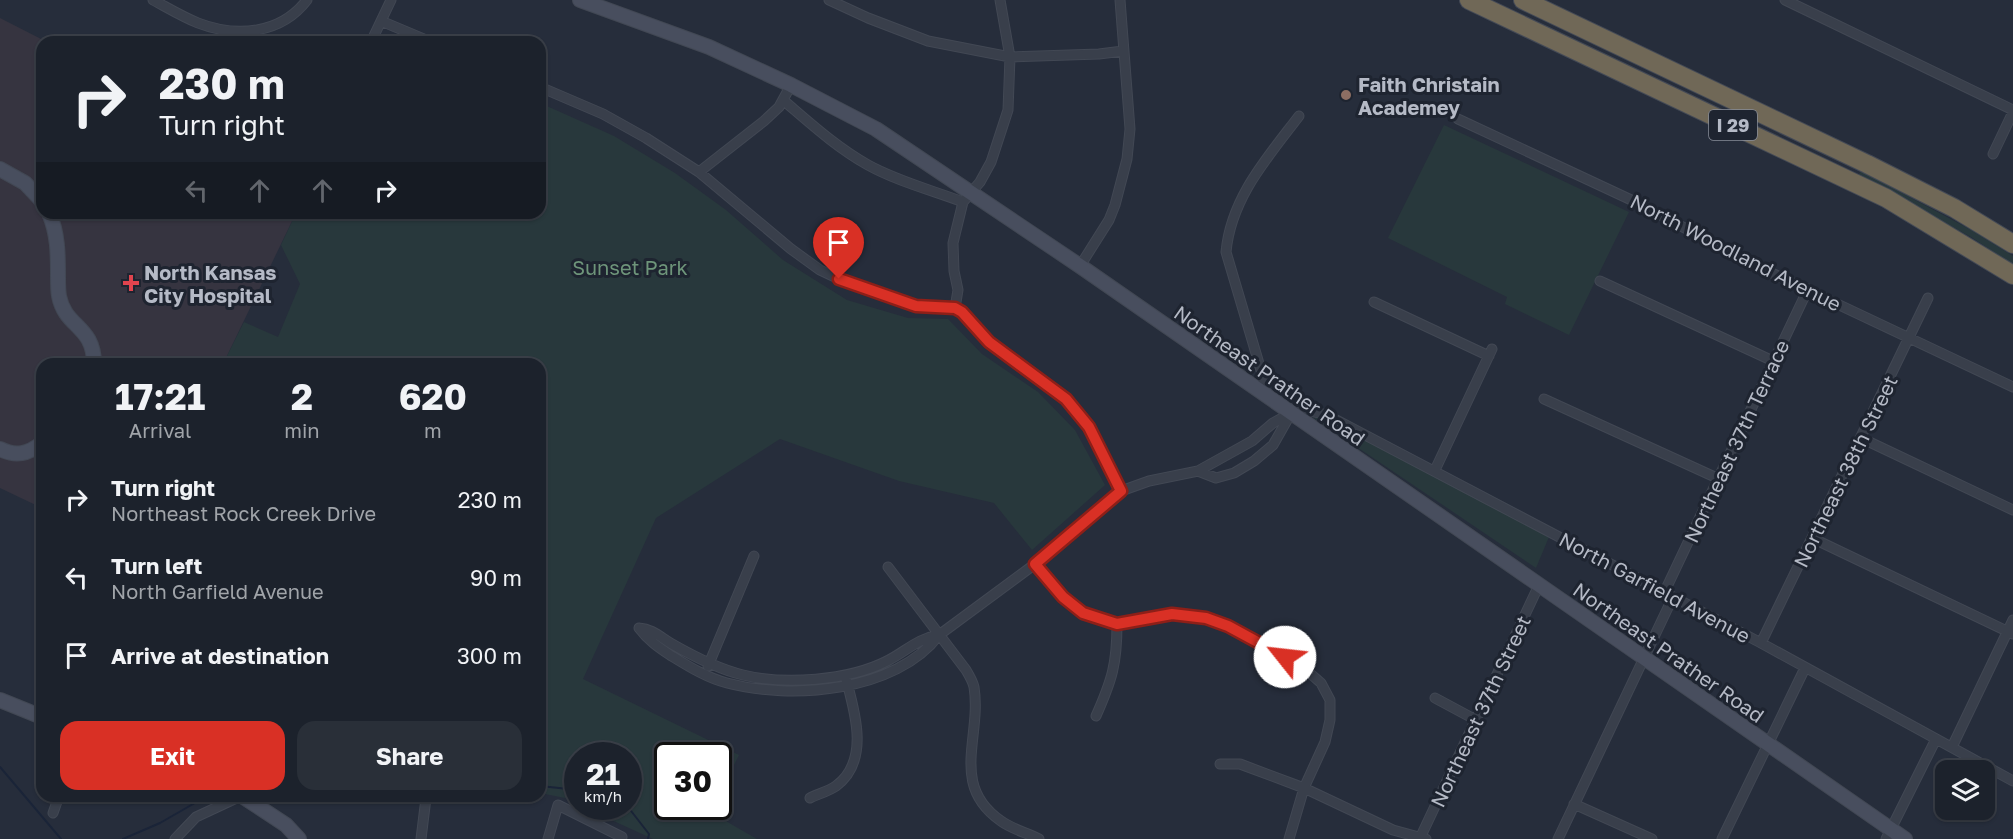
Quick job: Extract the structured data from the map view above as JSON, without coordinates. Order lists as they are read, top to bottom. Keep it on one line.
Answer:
{"streets":{"highway":["I 29"],"main road":["Northeast Prather Road"],"street":["North Woodland Avenue","Northeast 37th Terrace","Northeast 38th Street","North Garfield Avenue","Northeast 37th Street"]},"crossings":[["North Woodland Avenue","Northeast 37th Terrace"],["North Woodland Avenue","Northeast 38th Street"],["Northeast Prather Road","North Garfield Avenue"],["Northeast Prather Road","Northeast 37th Street"],["Northeast 37th Terrace","North Garfield Avenue"],["Northeast 38th Street","North Garfield Avenue"]],"parks":["Sunset Park"],"places":{"other":["Faith Christain Academey"],"health":["North Kansas City Hospital"]},"page":{"turn":["230 m","Turn right"],"eta":["17:21","Arrival","2","min","620","m"],"list":[{"name":"Turn right","note":"Northeast Rock Creek Drive","value":"230 m"},{"name":"Turn left","note":"North Garfield Avenue","value":"90 m"},{"name":"Arrive at destination","value":"300 m"}],"buttons":["Exit","Share"],"speed":"21 km/h","limit":"30"}}
